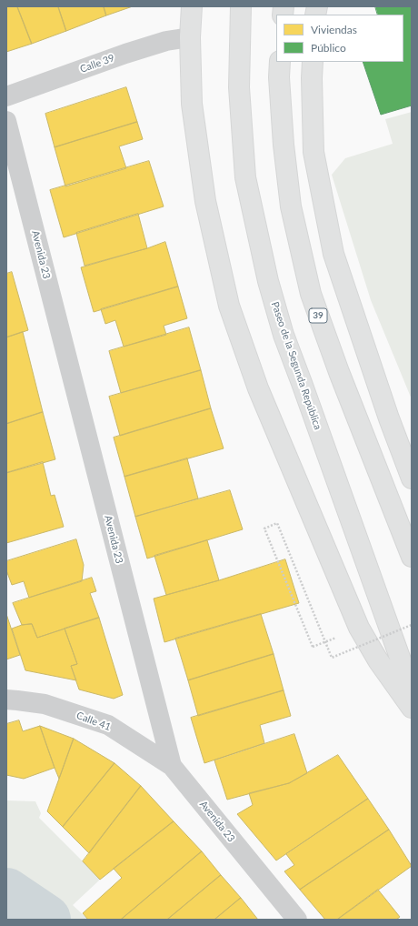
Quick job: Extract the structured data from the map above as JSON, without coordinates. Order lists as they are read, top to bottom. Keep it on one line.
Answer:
{"streets":{"main road":["39","Paseo de la Segunda República"],"street":["Calle 39","Avenida 23","Calle 41"]},"crossings":[["Avenida 23","Calle 41"]],"legend":["Viviendas","Público"]}
